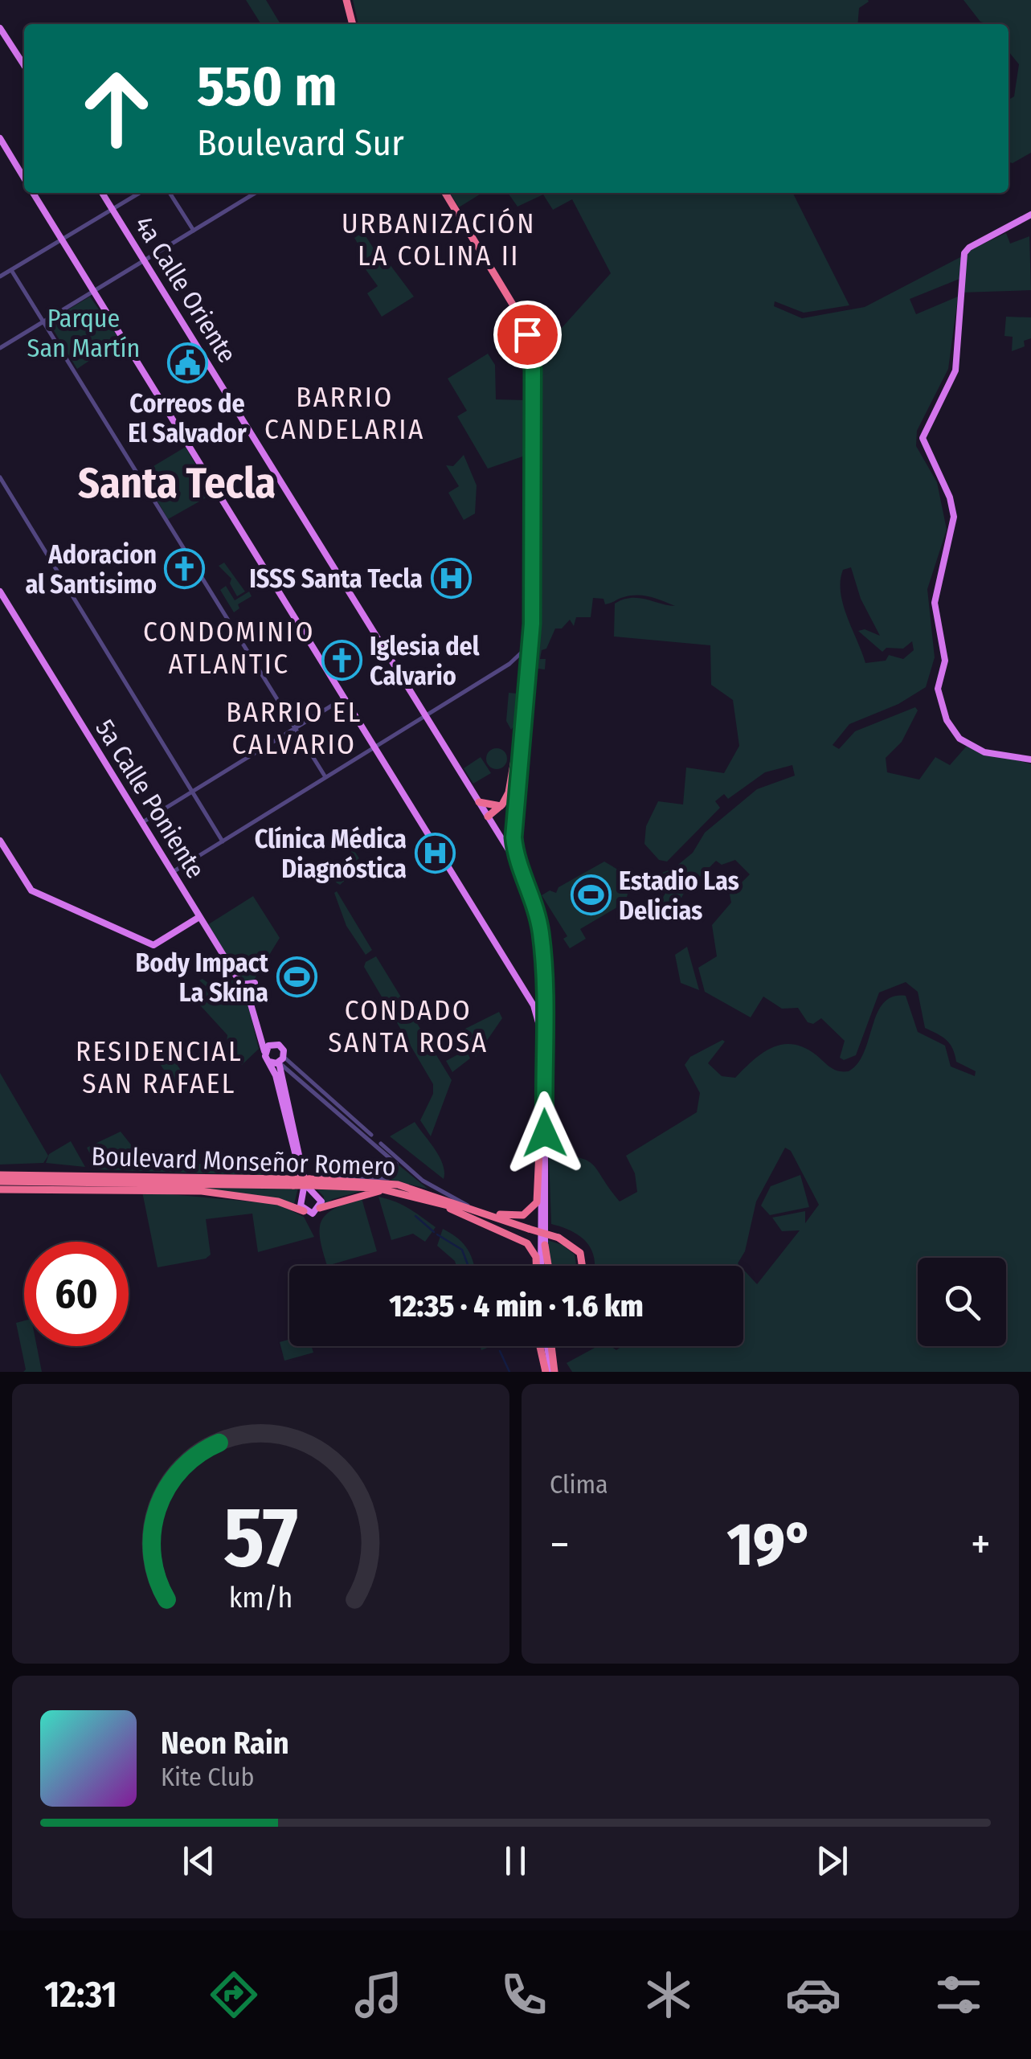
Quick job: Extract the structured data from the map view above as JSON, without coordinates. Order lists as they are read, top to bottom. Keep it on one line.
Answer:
{"streets":{"highway":["Boulevard Monseñor Romero"],"main road":["4a Calle Oriente","5a Calle Poniente"]},"districts":["URBANIZACIÓN LA COLINA II","BARRIO CANDELARIA","Santa Tecla","CONDOMINIO ATLANTIC","BARRIO EL CALVARIO","CONDADO SANTA ROSA","RESIDENCIAL SAN RAFAEL"],"parks":["Parque San Martín"],"places":{"public building":["Correos de El Salvador"],"church":["Adoracion al Santisimo","Iglesia del Calvario"],"hospital":["ISSS Santa Tecla","Clínica Médica Diagnóstica"],"sports":["Estadio Las Delicias","Body Impact La Skina"]},"page":{"turn":["550 m","Boulevard Sur"],"limit":"60","trip":"12:35 · 4 min · 1.6 km","tile":"Clima","heat":["−","19°","+"],"song":["Neon Rain","Kite Club"],"tabs":"12:31","gauge":["57","km/h"]}}
